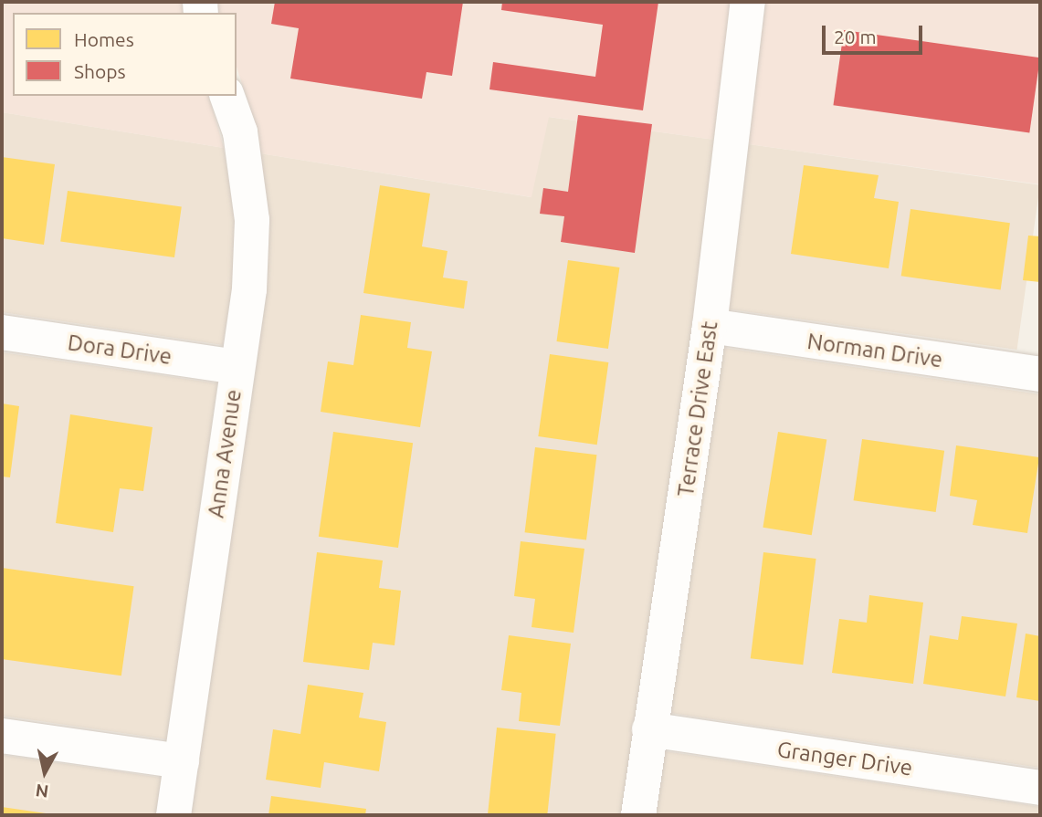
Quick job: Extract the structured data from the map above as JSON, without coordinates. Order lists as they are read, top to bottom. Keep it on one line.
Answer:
{"streets":{"street":["Dora Drive","Norman Drive","Terrace Drive East","Anna Avenue","Granger Drive"]},"crossings":[["Dora Drive","Anna Avenue"],["Norman Drive","Terrace Drive East"],["Terrace Drive East","Granger Drive"]],"legend":["Homes","Shops"],"scale_bar":"20 m","north":"bottom"}
